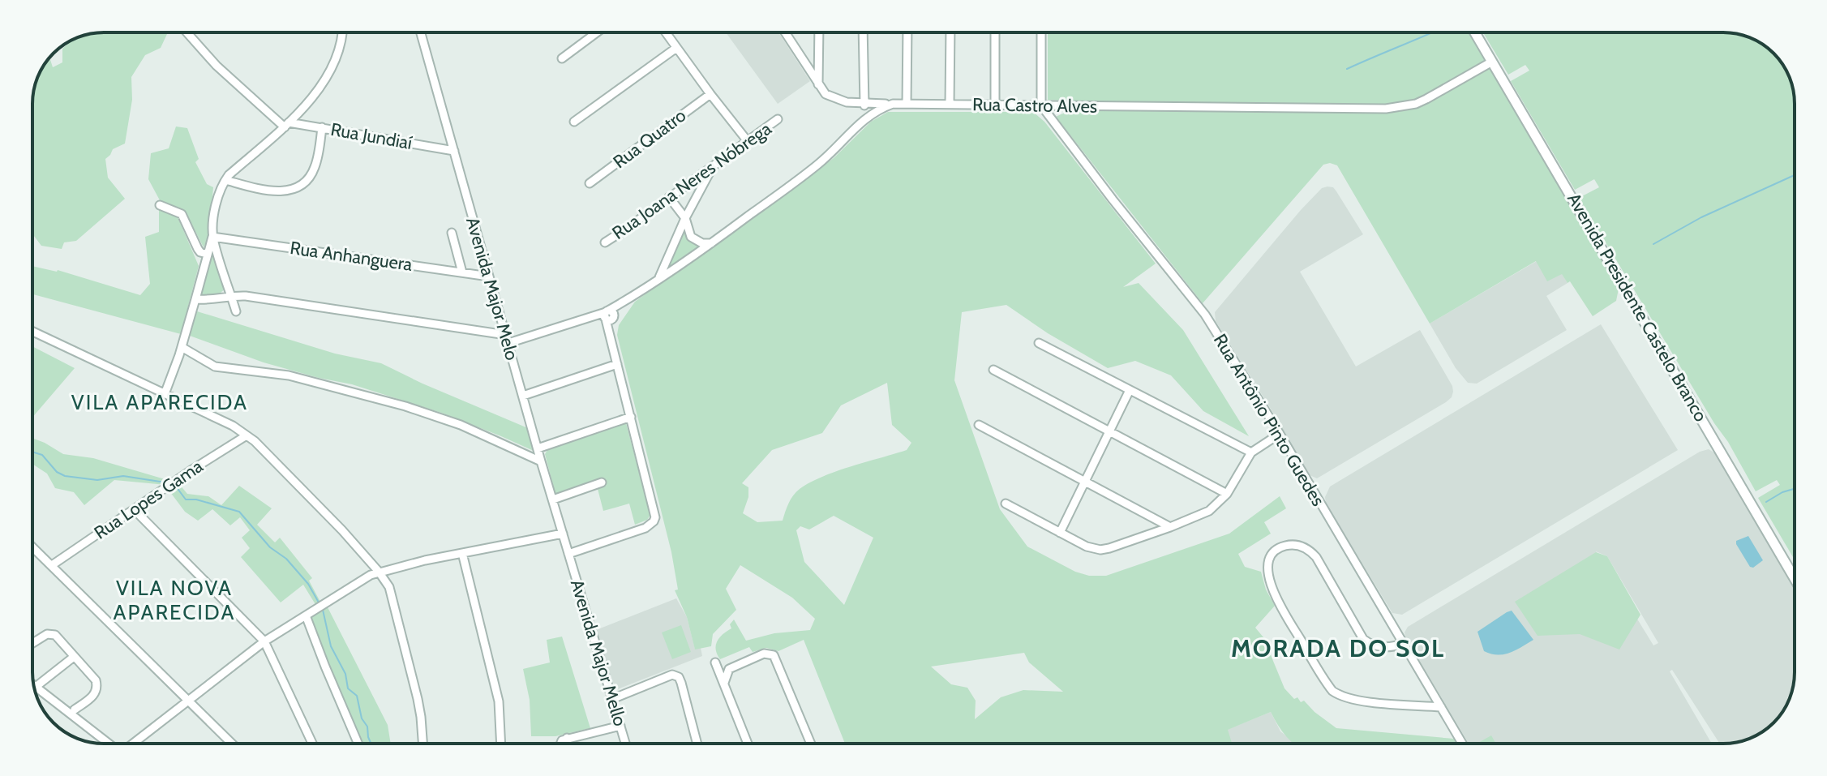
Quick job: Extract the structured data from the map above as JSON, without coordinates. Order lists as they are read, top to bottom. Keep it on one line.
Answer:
{"streets":{"street":["Rua Castro Alves","Rua Jundiaí","Rua Quatro","Rua Joana Neres Nóbrega","Rua Anhanguera","Avenida Major Melo","Avenida Presidente Castelo Branco","Rua Antônio Pinto Guedes","Rua Lopes Gama","Avenida Major Mello"]},"crossings":[["Rua Castro Alves","Avenida Major Melo"],["Rua Castro Alves","Avenida Presidente Castelo Branco"],["Rua Castro Alves","Rua Antônio Pinto Guedes"],["Rua Jundiaí","Avenida Major Melo"],["Rua Anhanguera","Avenida Major Melo"],["Avenida Major Melo","Avenida Major Mello"]],"districts":["VILA APARECIDA","VILA NOVA APARECIDA","MORADA DO SOL"]}
